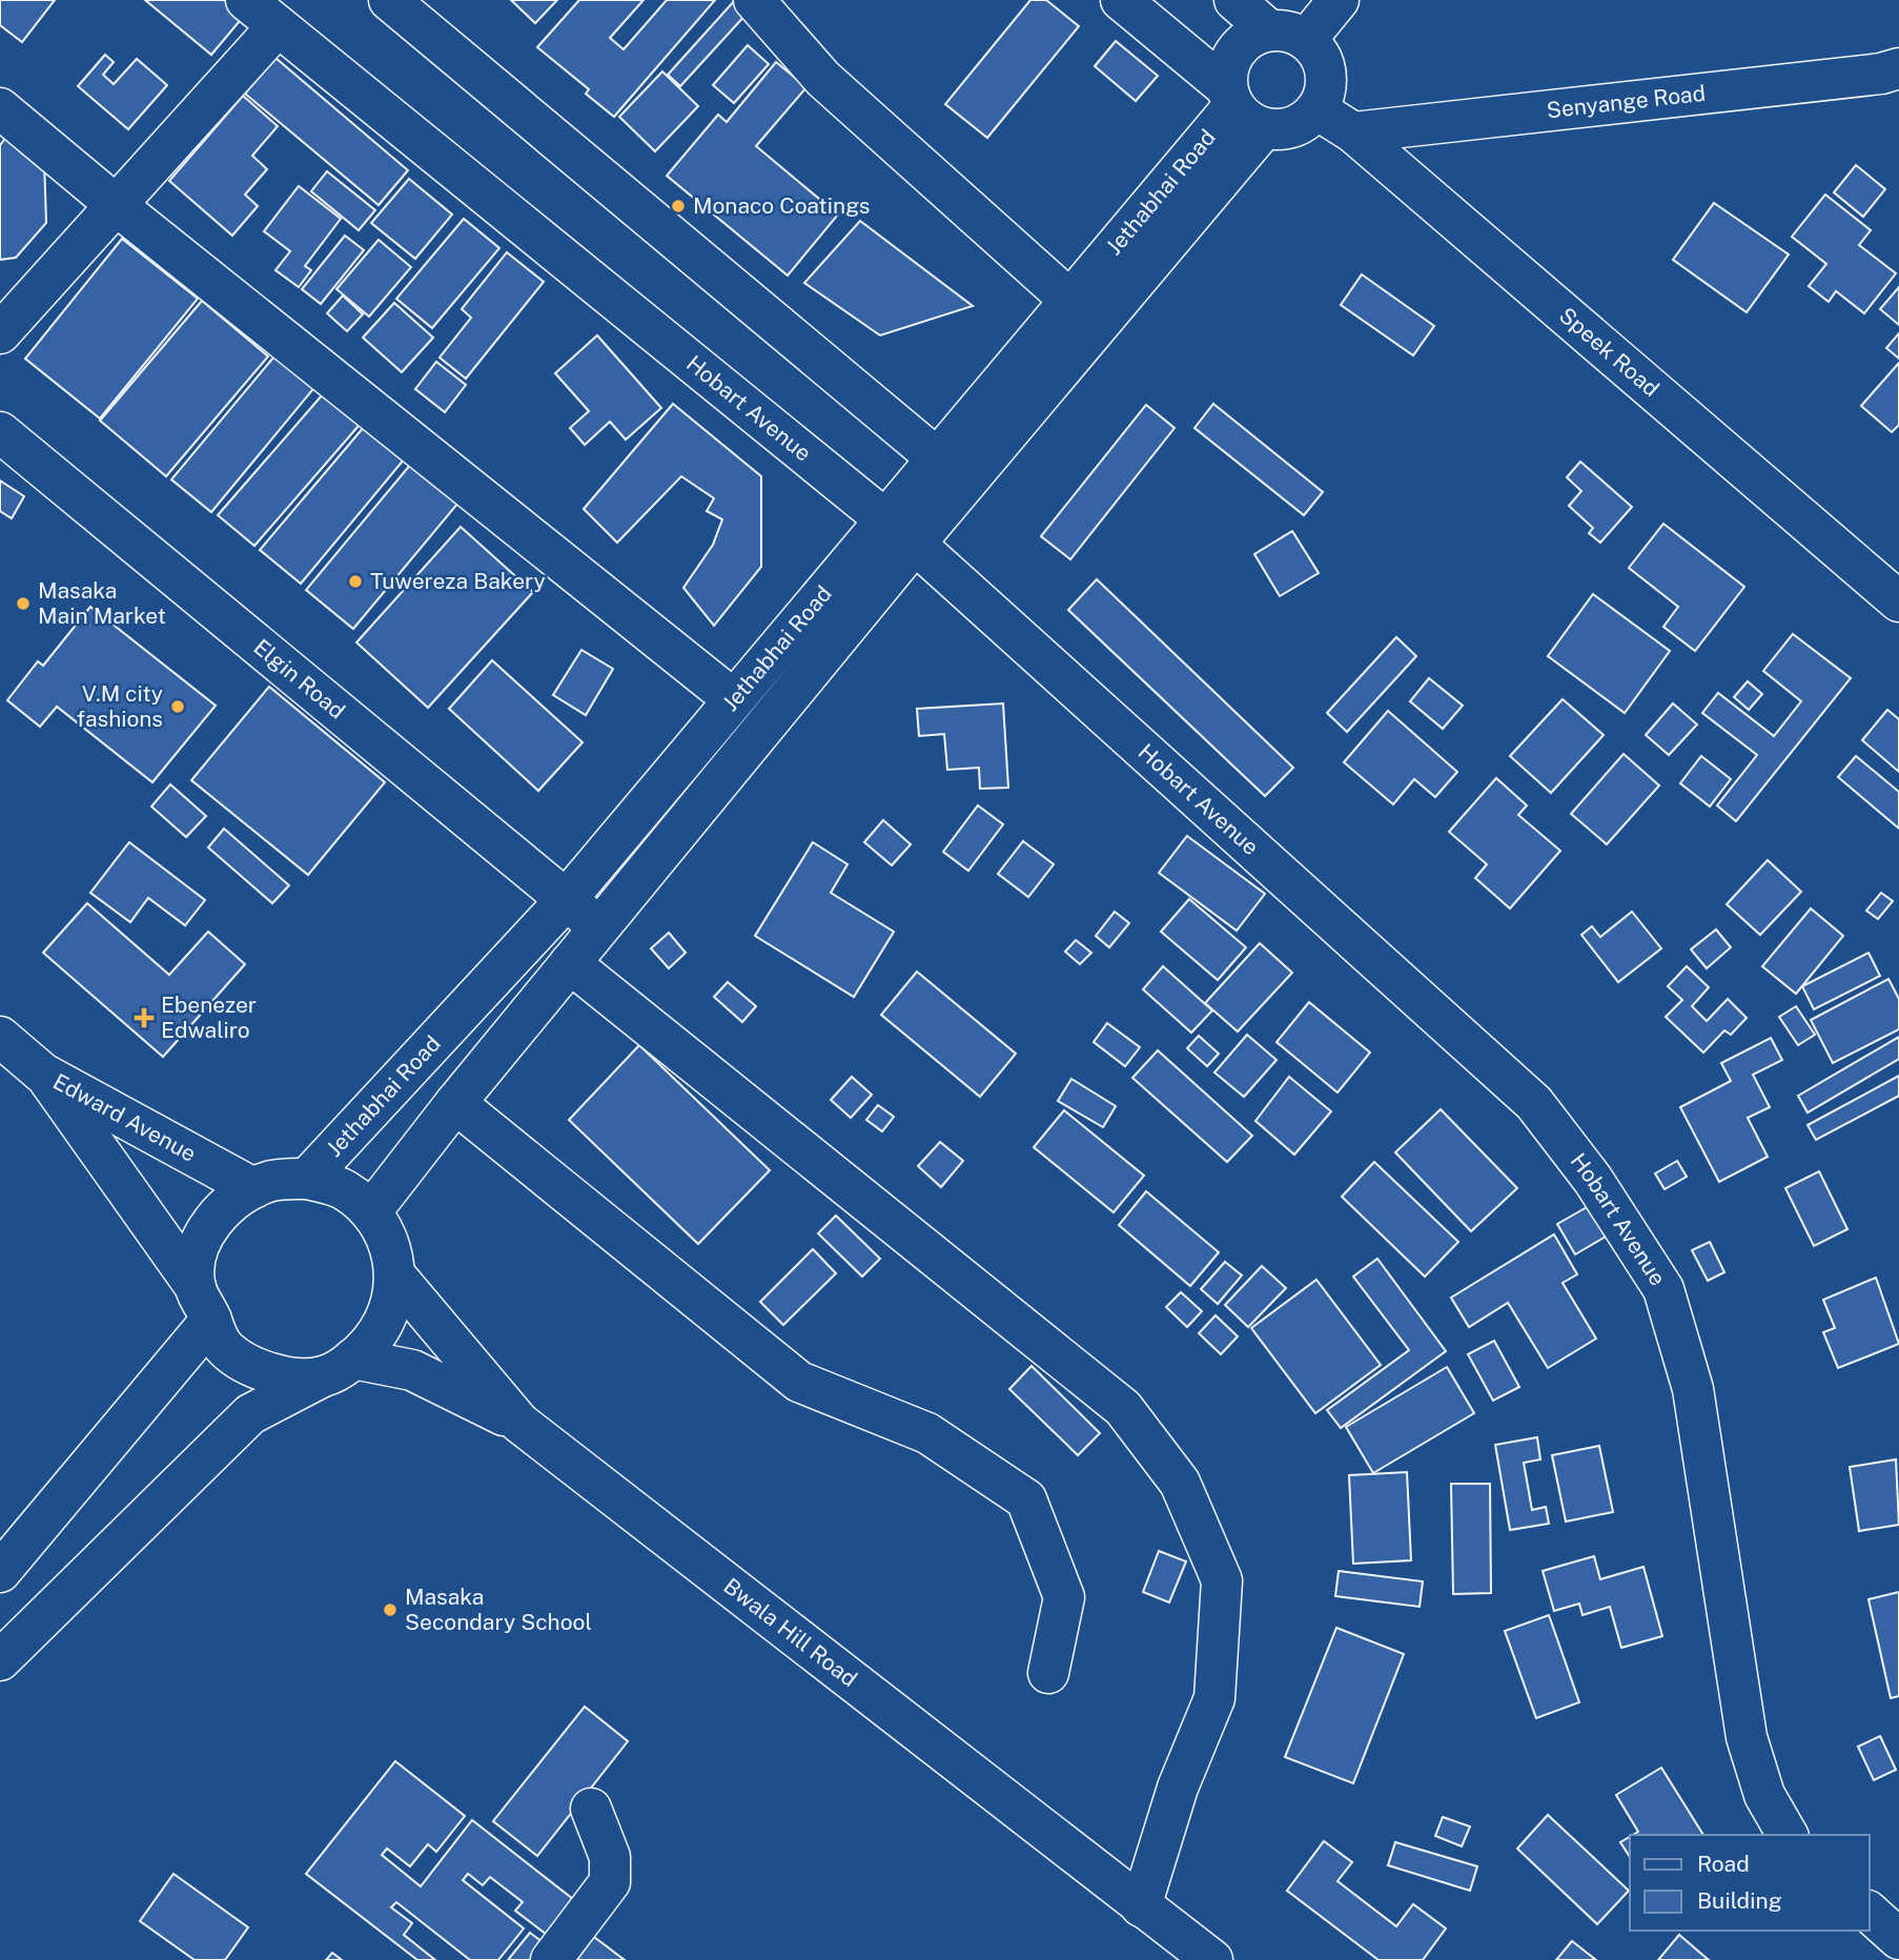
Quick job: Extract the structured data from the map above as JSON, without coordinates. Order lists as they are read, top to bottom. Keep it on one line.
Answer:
{"streets":{"street":["Senyange Road","Jethabhai Road","Speek Road","Hobart Avenue","Elgin Road","Edward Avenue","Bwala Hill Road"]},"crossings":[["Senyange Road","Speek Road"],["Jethabhai Road","Speek Road"],["Jethabhai Road","Hobart Avenue"],["Jethabhai Road","Elgin Road"],["Jethabhai Road","Edward Avenue"],["Jethabhai Road","Bwala Hill Road"],["Edward Avenue","Bwala Hill Road"]],"places":{"other":["Monaco Coatings","Tuwereza Bakery","Masaka Main Market","V.M city fashions","Masaka Secondary School"],"health":["Ebenezer Edwaliro"]},"legend":["Road","Building"]}
